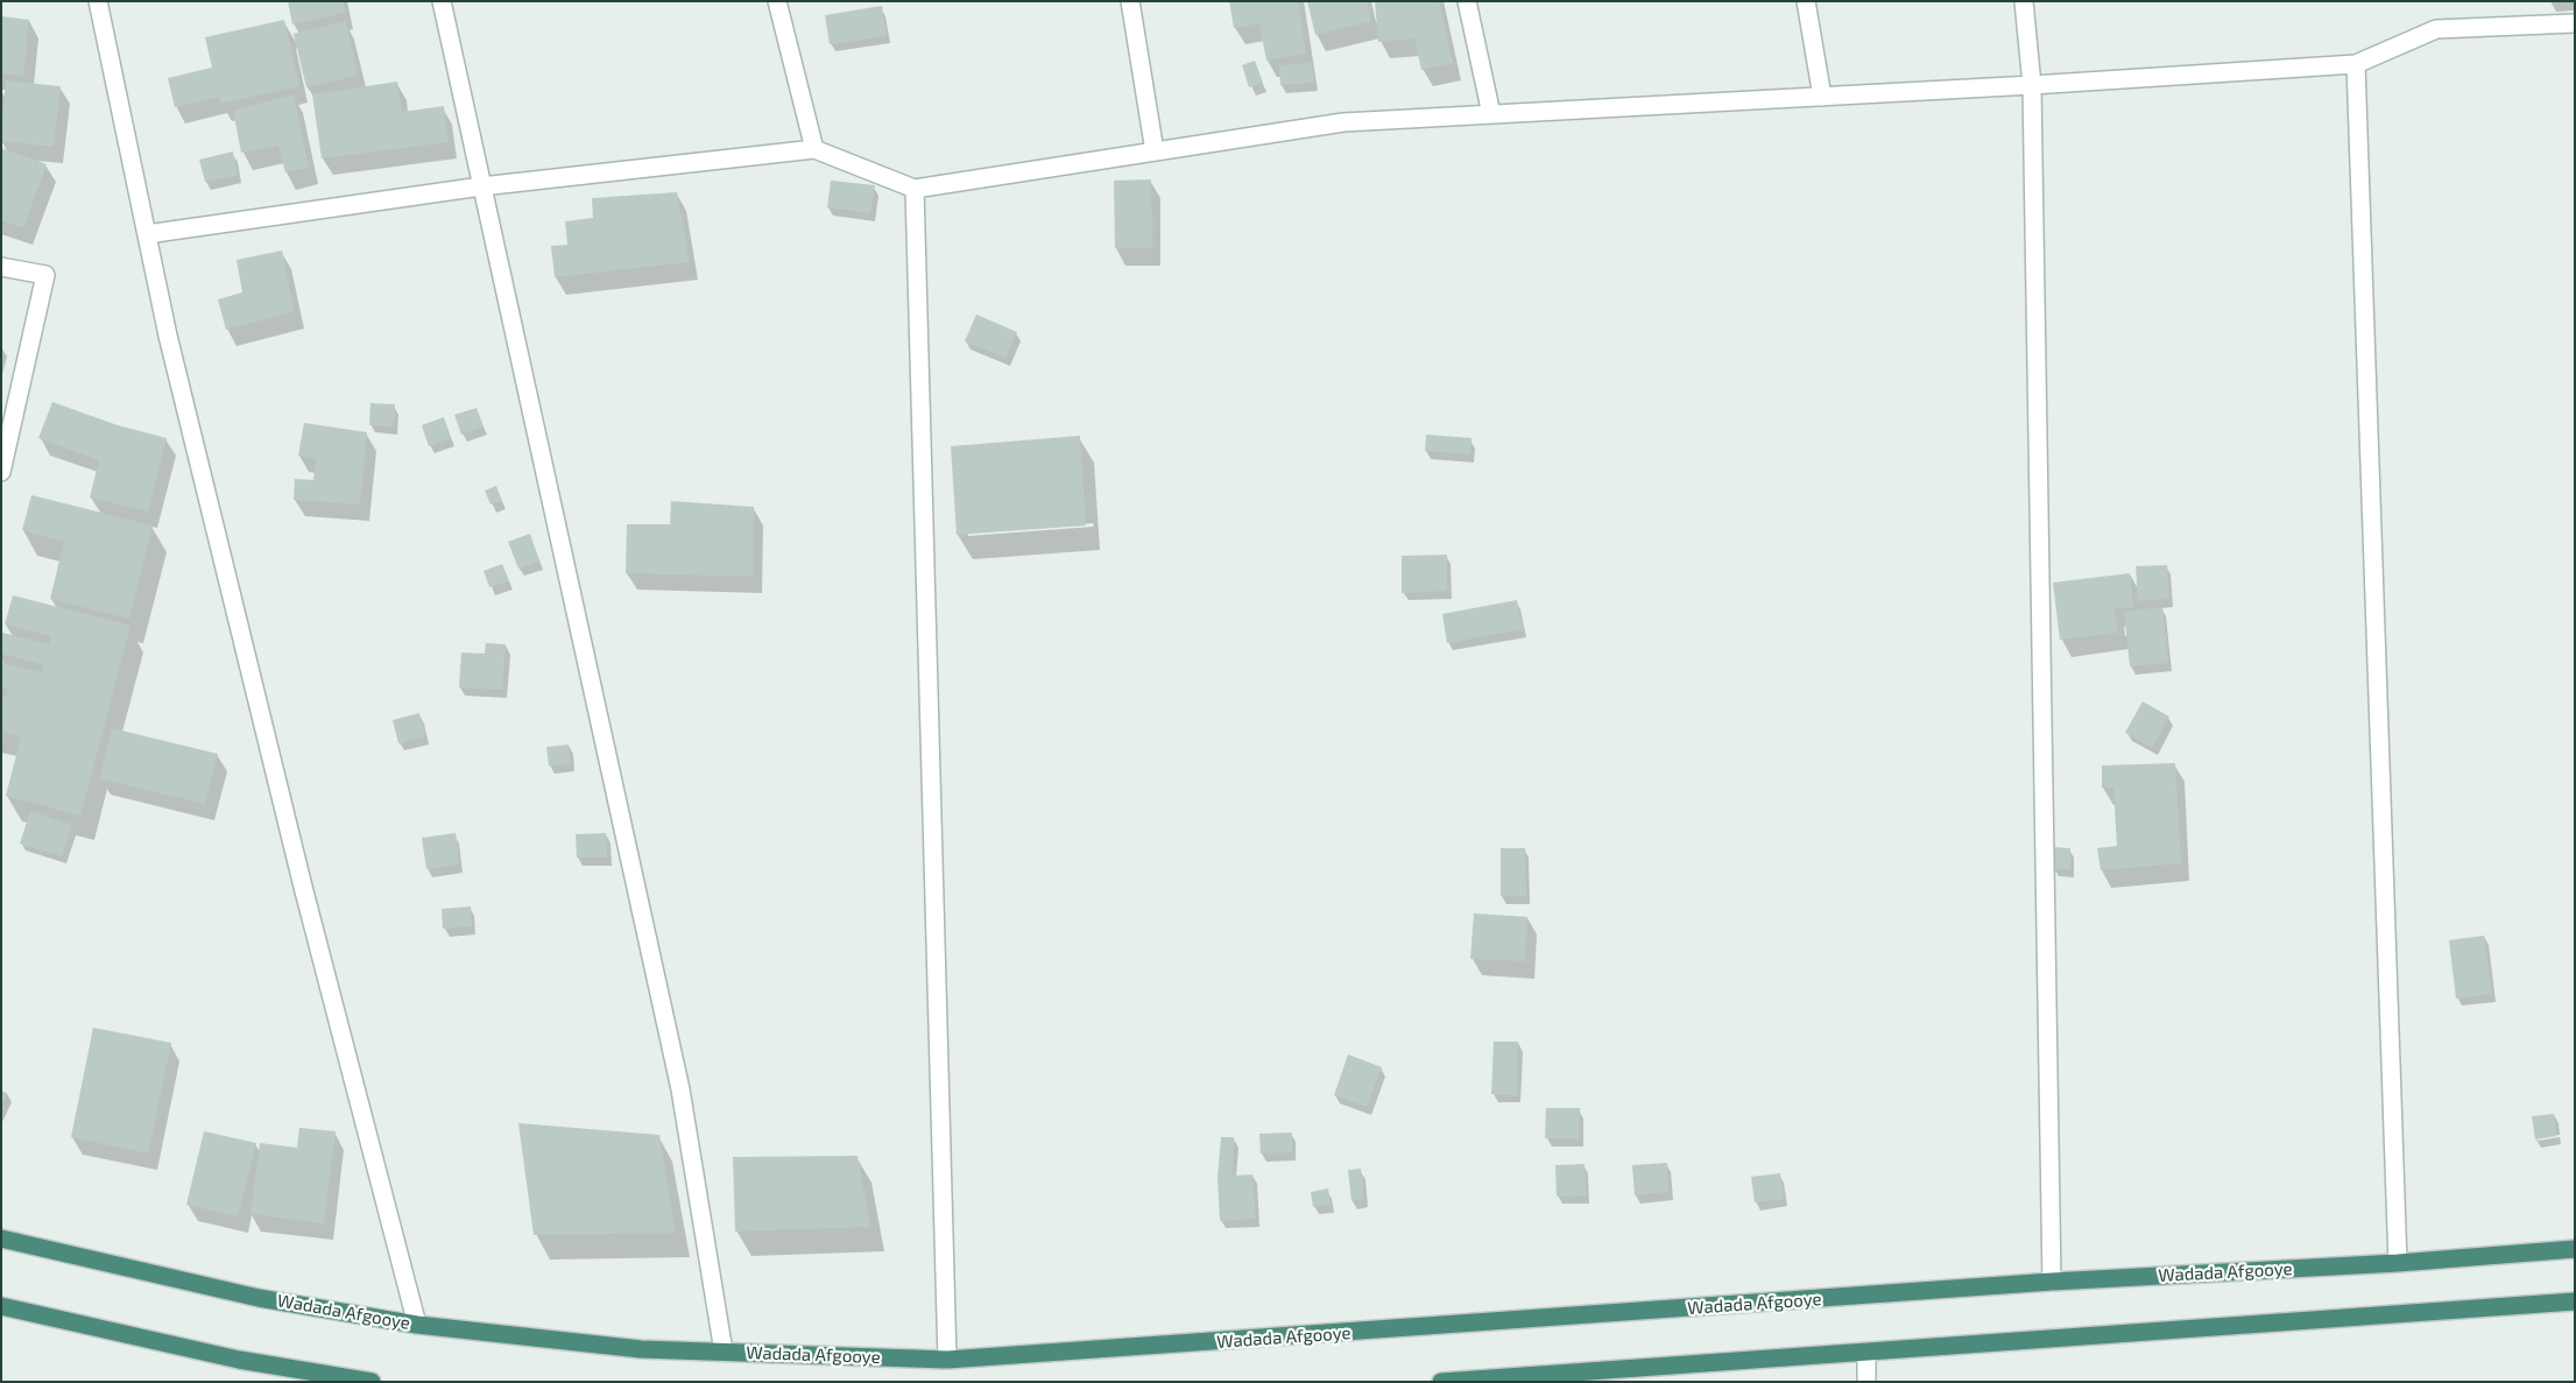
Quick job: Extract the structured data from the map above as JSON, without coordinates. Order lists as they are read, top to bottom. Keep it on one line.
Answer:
{"streets":{"highway":["Wadada Afgooye"]}}
